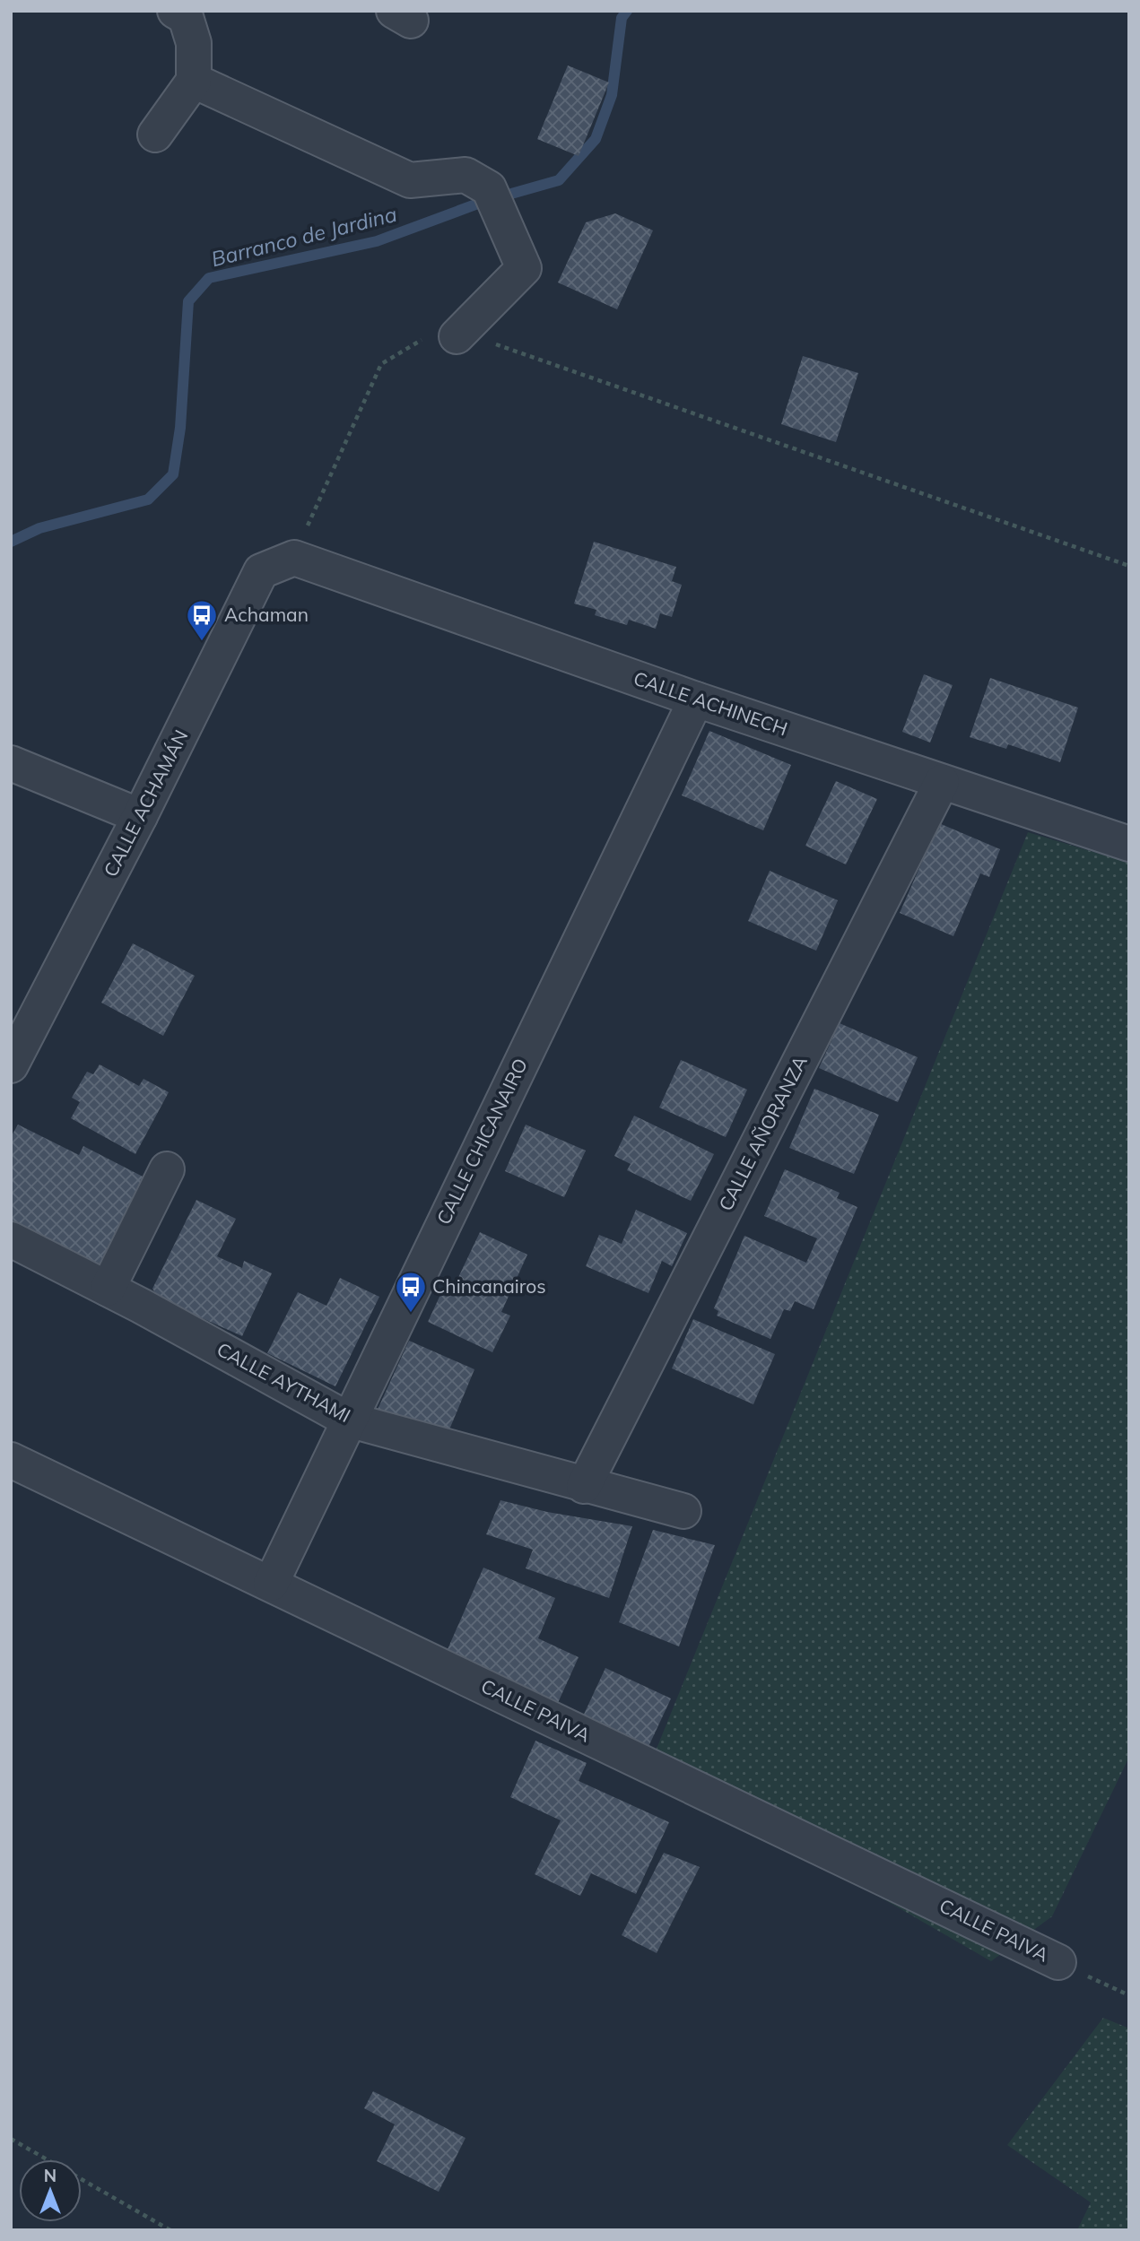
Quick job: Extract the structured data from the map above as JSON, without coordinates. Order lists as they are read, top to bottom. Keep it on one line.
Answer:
{"streets":{"street":["CALLE ACHINECH","CALLE ACHAMÁN","CALLE AÑORANZA","CALLE CHICANAIRO","CALLE AYTHAMI","CALLE PAIVA"]},"crossings":[["CALLE ACHINECH","CALLE ACHAMÁN"],["CALLE ACHINECH","CALLE AÑORANZA"],["CALLE ACHINECH","CALLE CHICANAIRO"],["CALLE AÑORANZA","CALLE AYTHAMI"],["CALLE CHICANAIRO","CALLE AYTHAMI"],["CALLE CHICANAIRO","CALLE PAIVA"]],"water":["Barranco de Jardina"],"places":{"bus stop":["Achaman","Chincanairos"]},"north":"top"}
